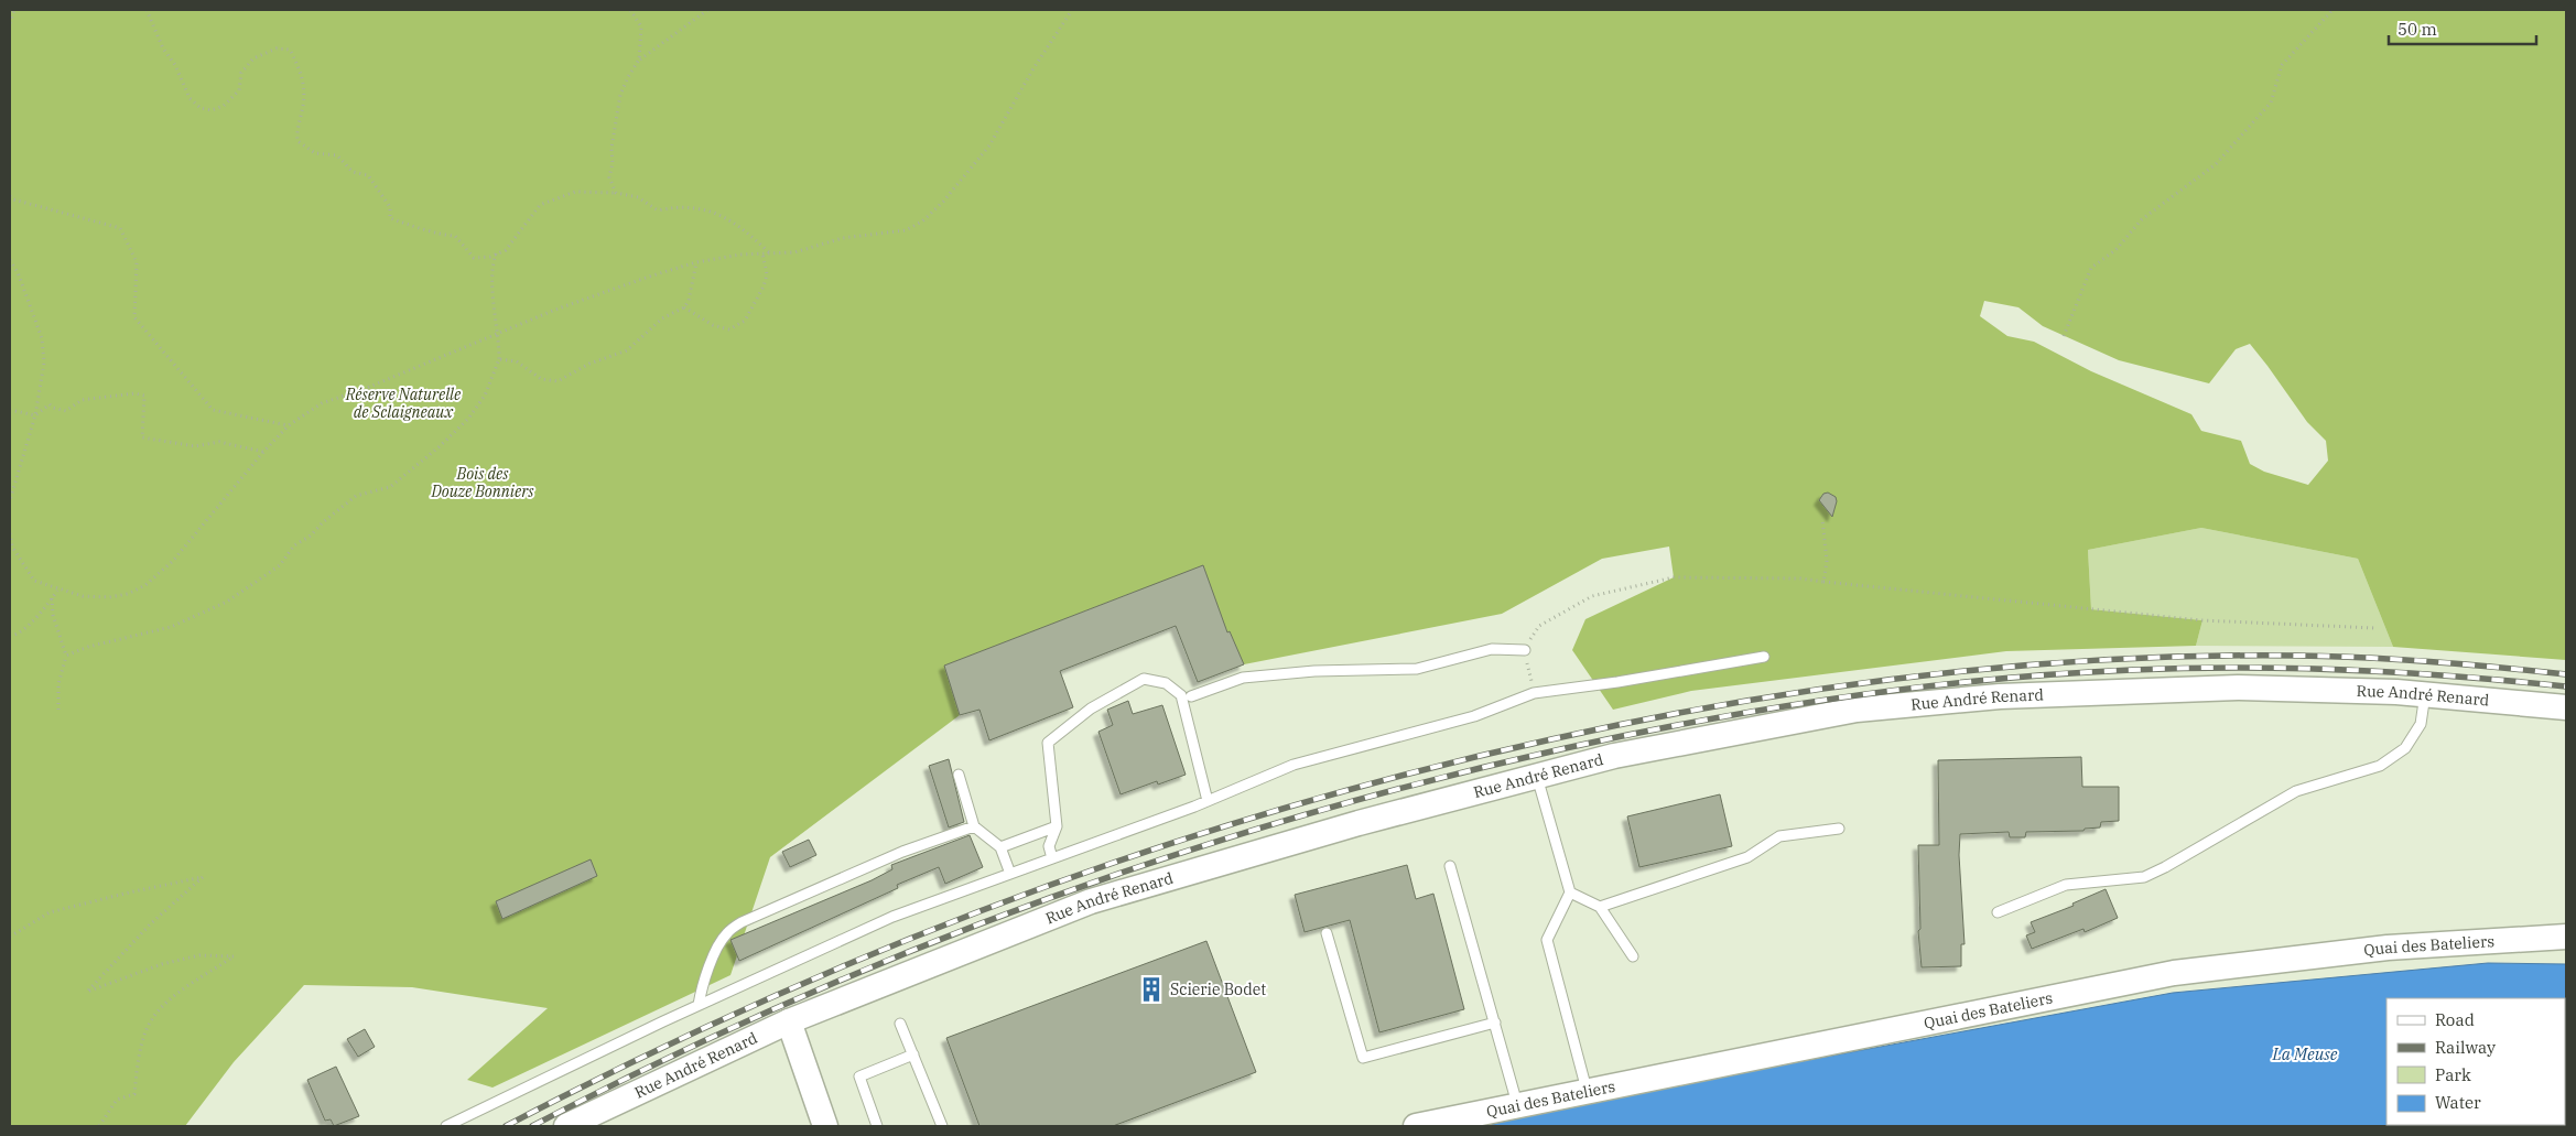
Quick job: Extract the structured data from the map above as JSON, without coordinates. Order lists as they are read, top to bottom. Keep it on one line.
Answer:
{"streets":{"street":["Rue André Renard","Quai des Bateliers"]},"water":["La Meuse"],"parks":["Réserve Naturelle de Sclaigneaux","Bois des Douze Bonniers"],"places":{"building":["Scierie Bodet"]},"legend":["Road","Railway","Park","Water"],"scale_bar":"50 m"}
